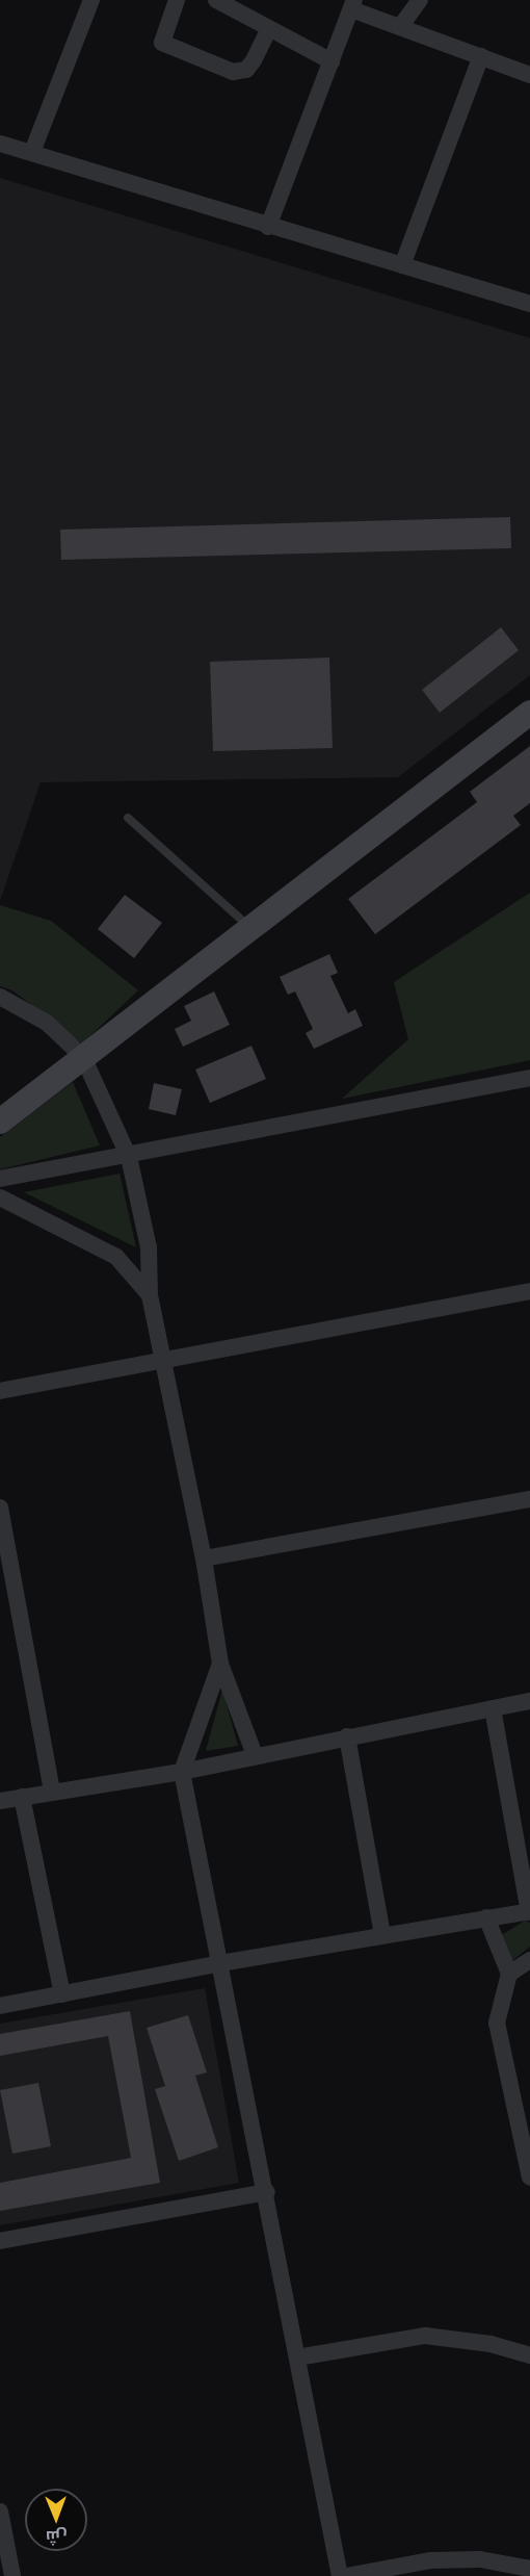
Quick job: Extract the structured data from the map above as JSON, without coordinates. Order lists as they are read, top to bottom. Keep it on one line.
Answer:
{"north":"bottom"}
